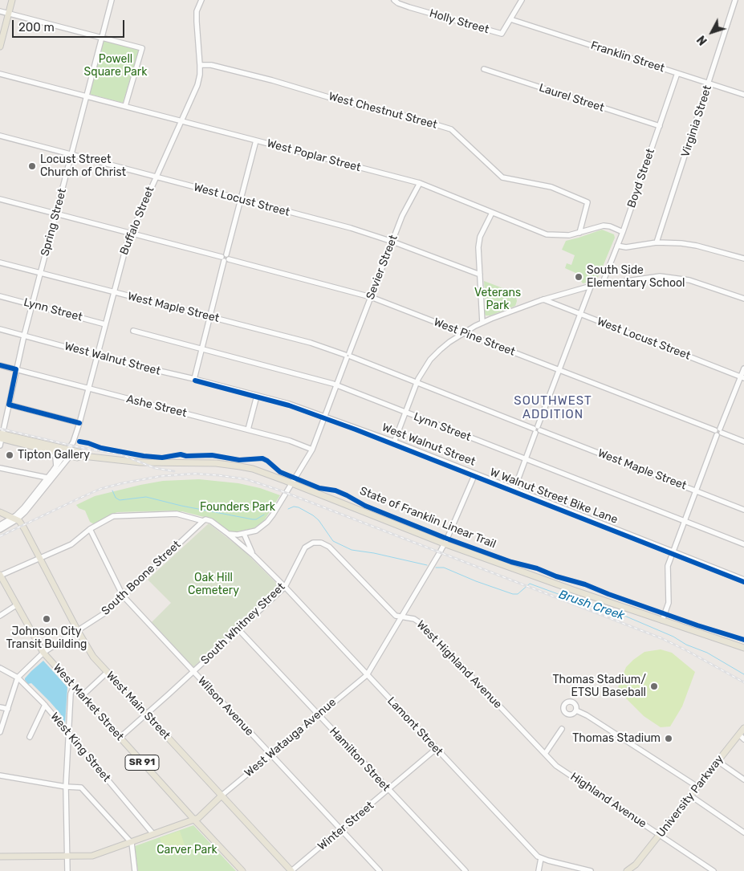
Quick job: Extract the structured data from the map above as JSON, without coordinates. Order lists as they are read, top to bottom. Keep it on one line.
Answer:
{"streets":{"main road":["West Market Street","West Main Street","West Watauga Avenue","SR 91","University Parkway"],"street":["Holly Street","Franklin Street","Laurel Street","West Chestnut Street","Virginia Street","West Poplar Street","Boyd Street","West Locust Street","Buffalo Street","Spring Street","Sevier Street","West Maple Street","Lynn Street","West Pine Street","West Walnut Street","Ashe Street","South Boone Street","South Whitney Street","West Highland Avenue","Wilson Avenue","Lamont Street","West King Street","Hamilton Street","Highland Avenue","Winter Street"],"cycle path":["W Walnut Street Bike Lane","State of Franklin Linear Trail"]},"crossings":[["Holly Street","Franklin Street"],["Franklin Street","Virginia Street"],["Franklin Street","Boyd Street"],["Laurel Street","Boyd Street"],["West Chestnut Street","West Poplar Street"],["West Chestnut Street","Buffalo Street"],["West Poplar Street","Boyd Street"],["West Poplar Street","Buffalo Street"],["West Poplar Street","Spring Street"],["West Poplar Street","Sevier Street"],["West Locust Street","Buffalo Street"],["West Locust Street","Spring Street"],["West Locust Street","Sevier Street"],["Buffalo Street","West Maple Street"],["Buffalo Street","Lynn Street"],["Buffalo Street","West Pine Street"],["Buffalo Street","West Walnut Street"],["Buffalo Street","Ashe Street"],["Buffalo Street","West Main Street"],["Spring Street","West Maple Street"],["Spring Street","Lynn Street"],["Spring Street","West Pine Street"],["Spring Street","West Walnut Street"],["Spring Street","Ashe Street"],["Sevier Street","West Maple Street"],["Sevier Street","Lynn Street"],["Sevier Street","West Pine Street"],["Sevier Street","West Walnut Street"],["Sevier Street","Ashe Street"],["Sevier Street","Lamont Street"],["West Walnut Street","West Watauga Avenue"],["South Boone Street","West Market Street"],["South Boone Street","West Main Street"],["South Boone Street","Wilson Avenue"],["South Boone Street","Lamont Street"],["South Boone Street","West King Street"],["South Whitney Street","West Highland Avenue"],["South Whitney Street","West Market Street"],["South Whitney Street","West Main Street"],["South Whitney Street","Wilson Avenue"],["South Whitney Street","Lamont Street"],["South Whitney Street","Hamilton Street"],["West Highland Avenue","West Watauga Avenue"],["West Highland Avenue","Highland Avenue"],["West Market Street","Lamont Street"],["West Market Street","West Watauga Avenue"],["West Main Street","Lamont Street"],["West Main Street","West Watauga Avenue"],["West Main Street","Winter Street"],["Wilson Avenue","Lamont Street"],["Wilson Avenue","West Watauga Avenue"],["Wilson Avenue","Winter Street"],["Lamont Street","West Watauga Avenue"],["Lamont Street","Winter Street"],["West Watauga Avenue","West King Street"],["West Watauga Avenue","Hamilton Street"],["Hamilton Street","Winter Street"],["University Parkway","Highland Avenue"]],"districts":["SOUTHWEST ADDITION"],"water":["Brush Creek"],"parks":["Powell Square Park","Veterans Park","Founders Park","Oak Hill Cemetery","Carver Park"],"places":["Locust Street Church of Christ","South Side Elementary School","Tipton Gallery","Johnson City Transit Building","Thomas Stadium/ ETSU Baseball","Thomas Stadium"],"scale_bar":"200 m","north":"bottom left"}
